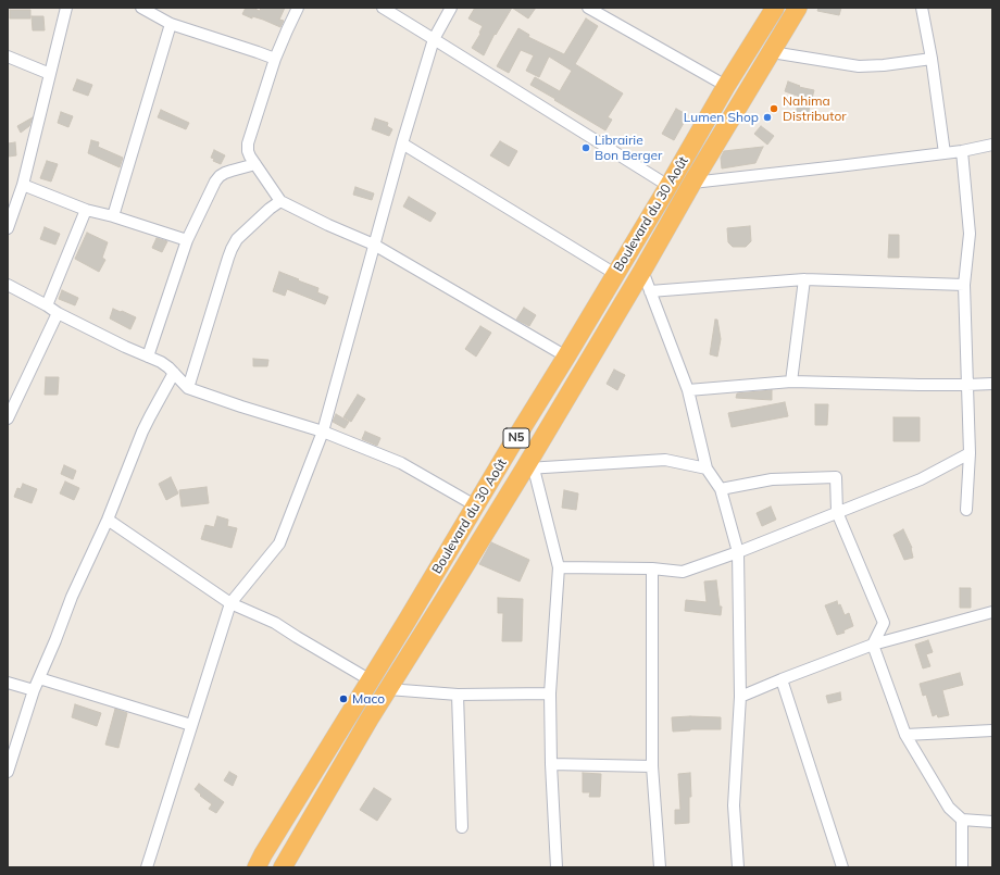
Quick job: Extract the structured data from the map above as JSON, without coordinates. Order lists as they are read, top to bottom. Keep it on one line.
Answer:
{"streets":{"highway":["Boulevard du 30 Août","N5"]},"places":["Nahima Distributor","Lumen Shop","Librairie Bon Berger","Maco"]}
